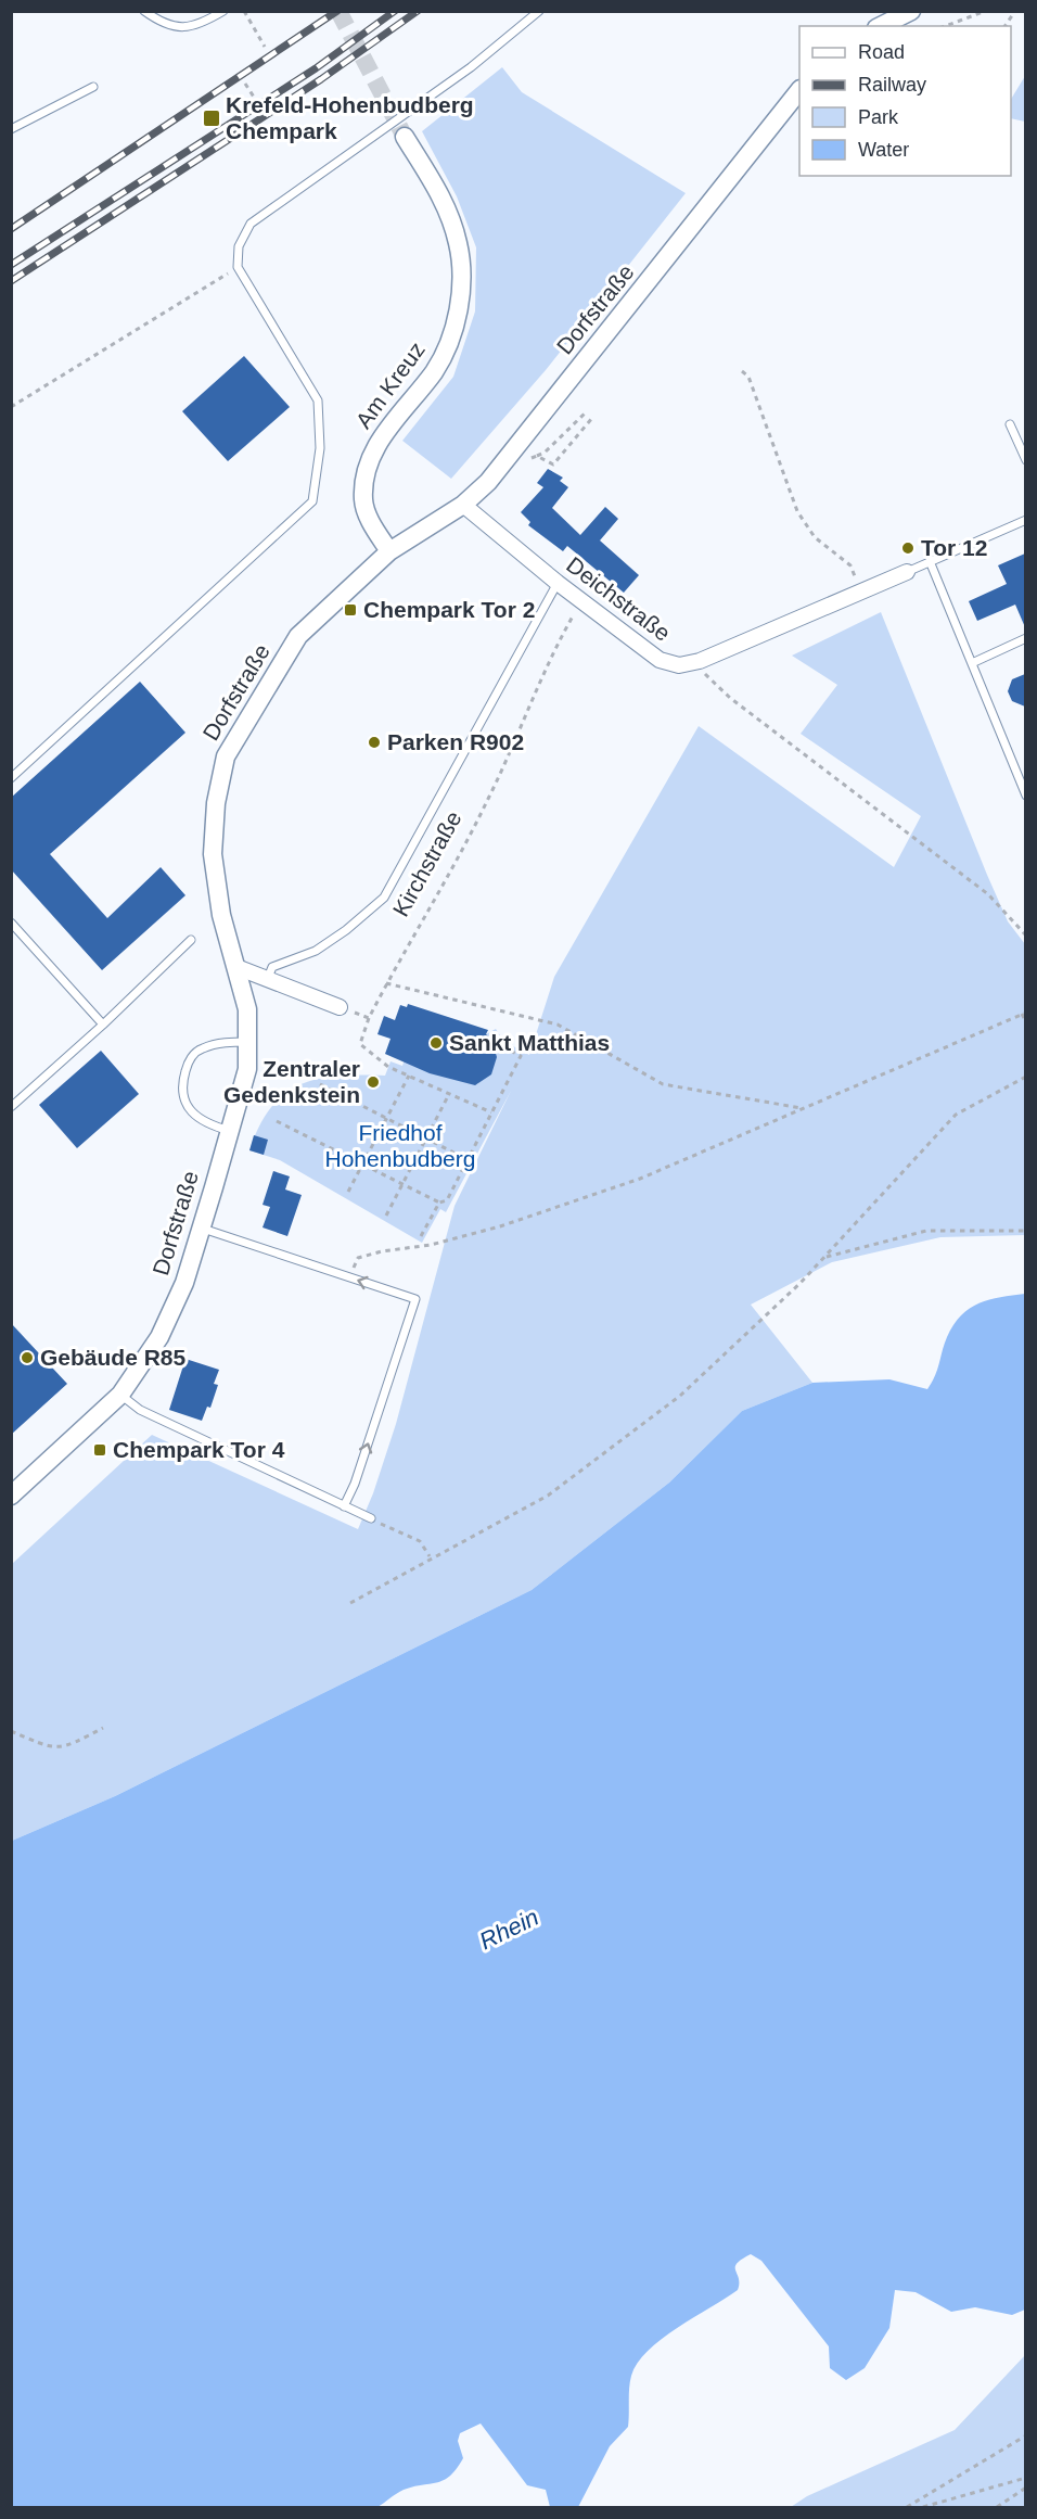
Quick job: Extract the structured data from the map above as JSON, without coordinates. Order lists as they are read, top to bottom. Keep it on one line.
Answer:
{"streets":{"street":["Dorfstraße","Am Kreuz","Deichstraße"],"path":["Kirchstraße"]},"crossings":[["Dorfstraße","Am Kreuz"],["Dorfstraße","Deichstraße"],["Deichstraße","Kirchstraße"]],"water":["Rhein"],"parks":["Friedhof Hohenbudberg"],"places":{"transit":["Krefeld-Hohenbudberg Chempark","Chempark Tor 2","Chempark Tor 4"],"other":["Tor 12","Parken R902","Sankt Matthias","Zentraler Gedenkstein","Gebäude R85"]},"legend":["Road","Railway","Park","Water"]}
